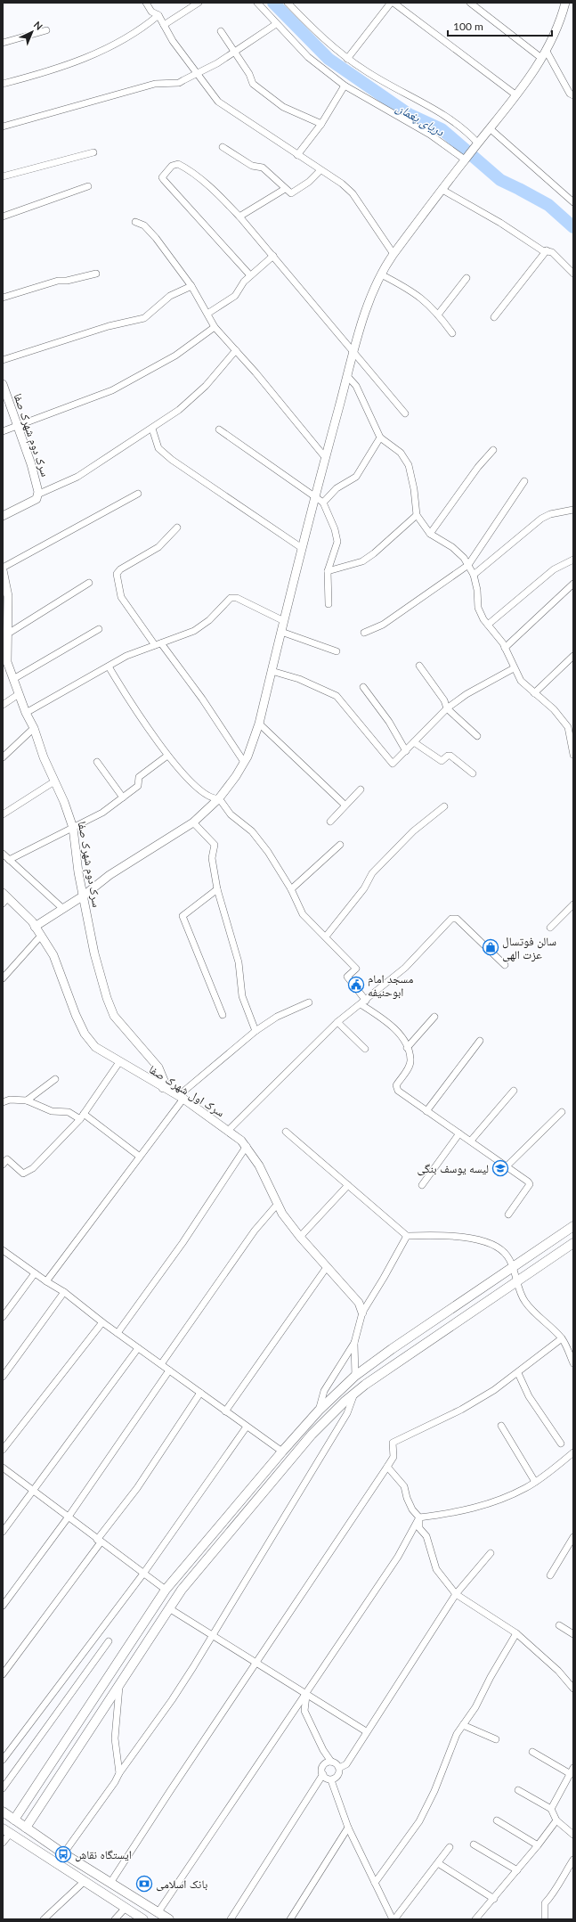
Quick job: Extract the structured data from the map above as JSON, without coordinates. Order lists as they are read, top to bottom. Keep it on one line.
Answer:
{"streets":{"street":["سرک دوم شهرک صفا","سرک اول شهرک صفا"]},"crossings":[["سرک دوم شهرک صفا","سرک اول شهرک صفا"]],"water":["دریای پغمان"],"places":{"shop":["سالن فوتسال عزت الهی"],"public building":["مسجد امام ابوحنیفه"],"school or university":["لیسه یوسف بنگی"],"bus stop":["ایستگاه نقاش"],"bank":["بانک اسلامی"]},"scale_bar":"100 m","north":"top right"}
